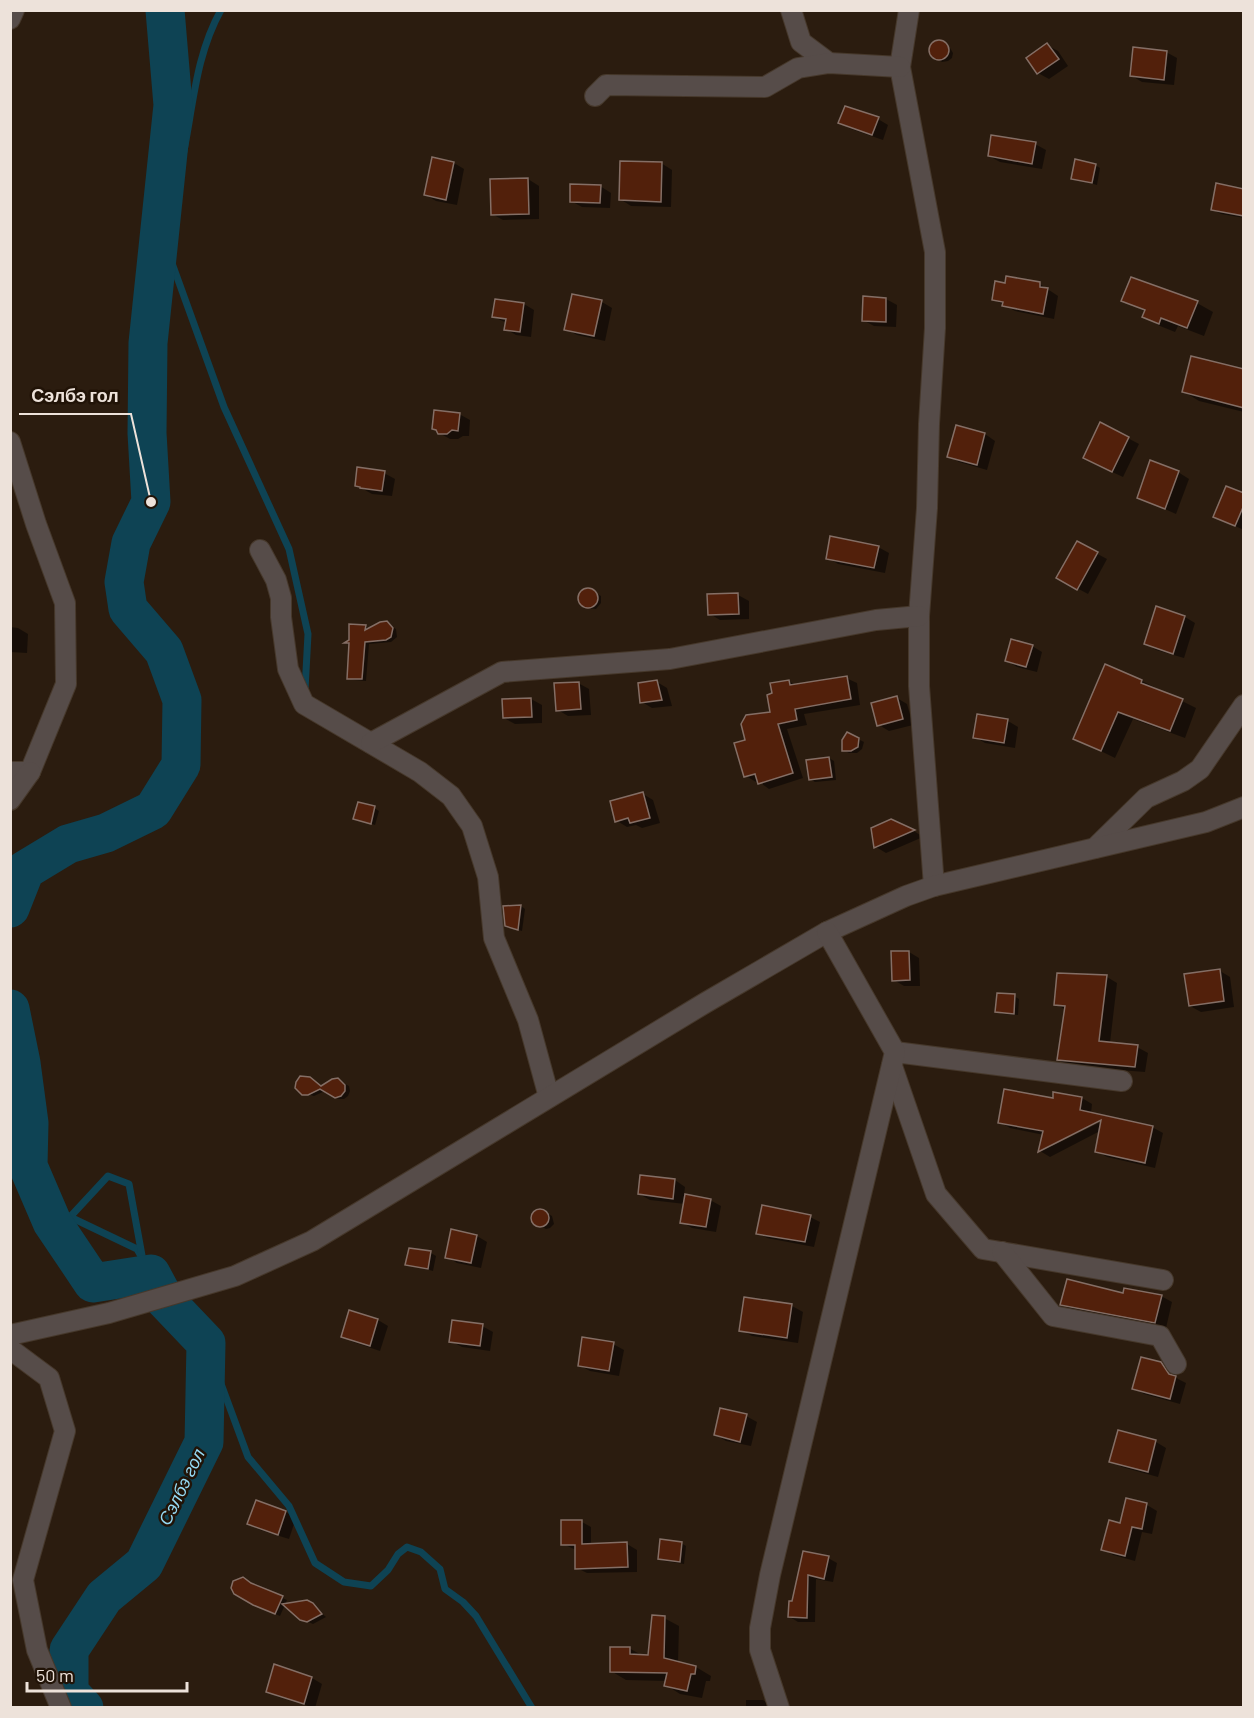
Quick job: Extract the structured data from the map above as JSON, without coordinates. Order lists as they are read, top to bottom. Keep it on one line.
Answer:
{"water":["Сэлбэ гол"],"places":["Сэлбэ гол"],"scale_bar":"50 m"}
